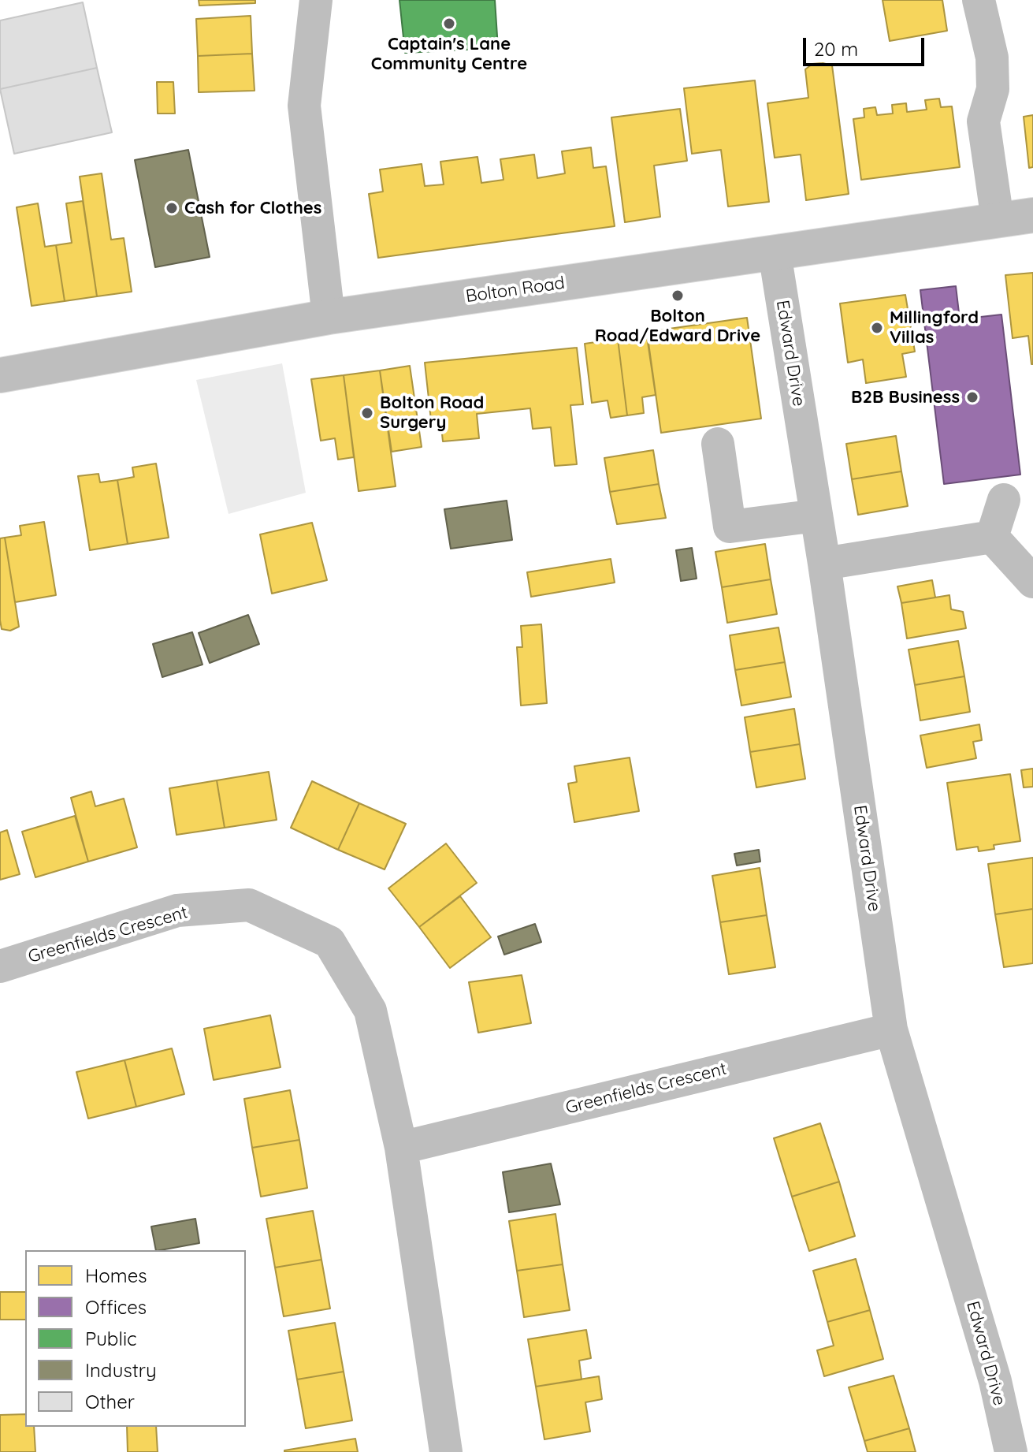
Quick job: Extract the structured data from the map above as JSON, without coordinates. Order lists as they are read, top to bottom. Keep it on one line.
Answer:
{"streets":{"main road":["Bolton Road"],"street":["Edward Drive","Greenfields Crescent"]},"crossings":[["Bolton Road","Edward Drive"],["Edward Drive","Greenfields Crescent"]],"places":["Captain's Lane Community Centre","Cash for Clothes","Bolton Road/Edward Drive","Millingford Villas","B2B Business","Bolton Road Surgery"],"legend":["Homes","Offices","Public","Industry","Other"],"scale_bar":"20 m"}
